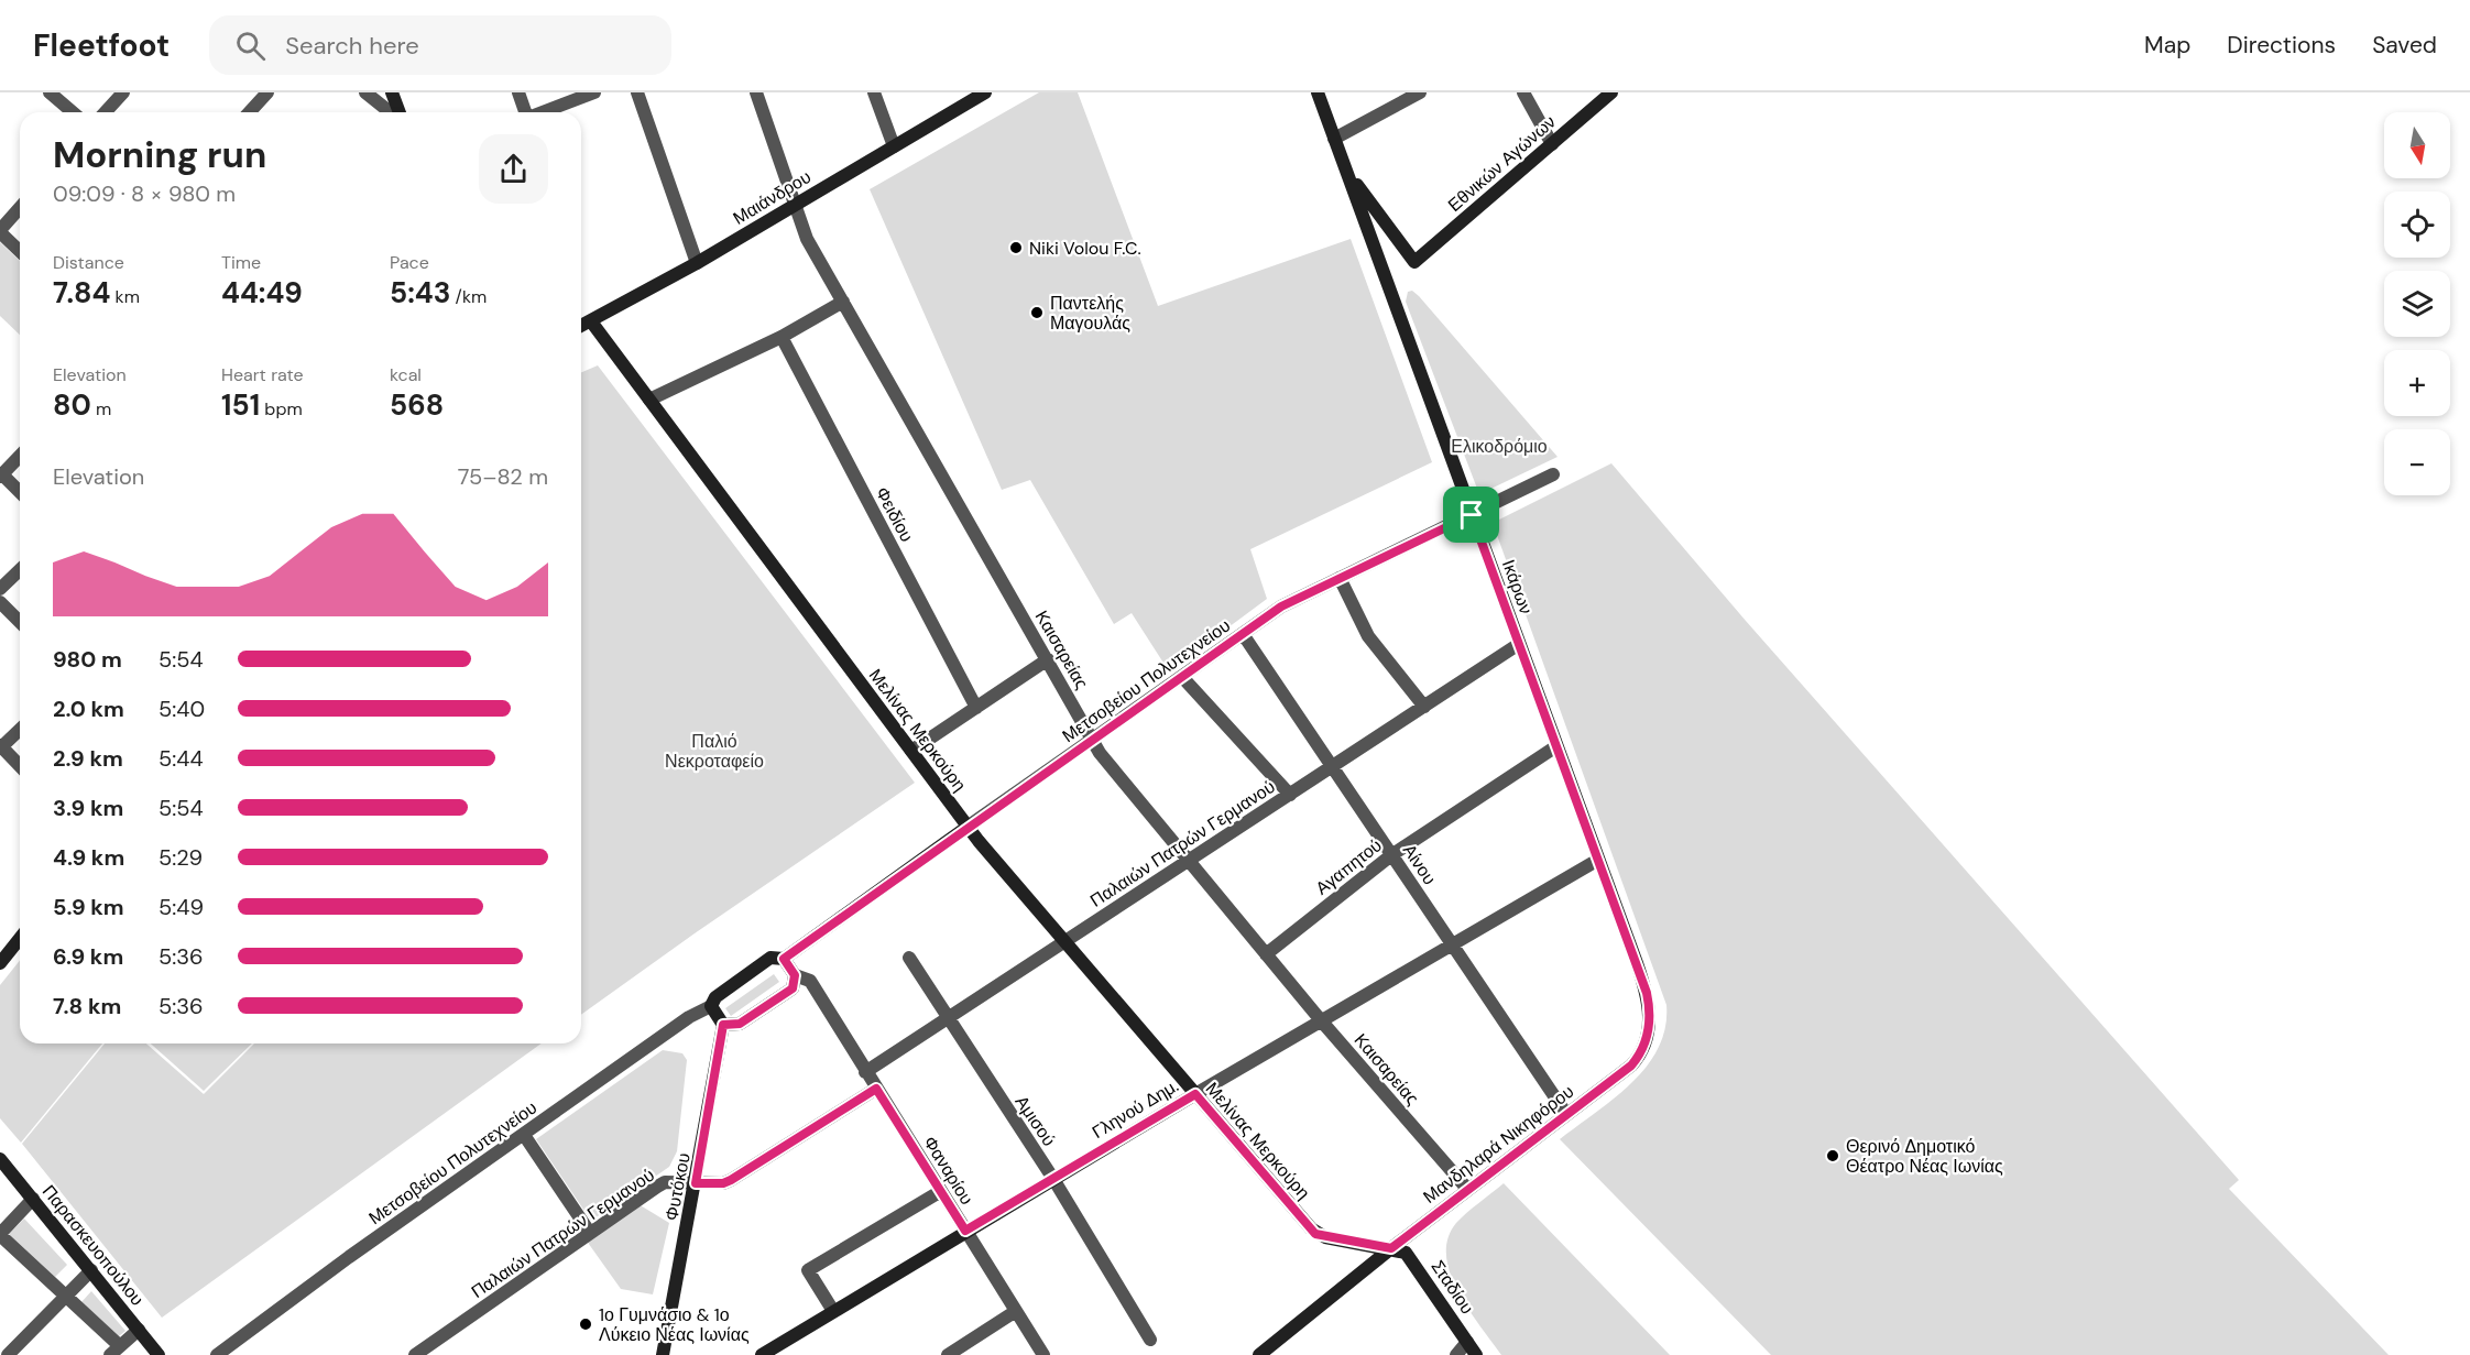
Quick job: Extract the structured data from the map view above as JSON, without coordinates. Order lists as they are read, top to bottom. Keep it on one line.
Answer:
{"streets":{"street":["Εθνικών Αγώνων","Μαιάνδρου","Φειδίου","Ικάρων","Καισαρείας","Μετσοβείου Πολυτεχνείου","Μελίνας Μερκούρη","Παλαιών Πατρών Γερμανού","Αίνου","Αγαπητού","Γληνού Δημ.","Αμισού","Μανδηλαρά Νικηφόρου","Φαναρίου","Φυτόκου","Παρασκευοπούλου","Σταδίου"]},"crossings":[["Εθνικών Αγώνων","Ικάρων"],["Μαιάνδρου","Καισαρείας"],["Μαιάνδρου","Μελίνας Μερκούρη"],["Ικάρων","Μετσοβείου Πολυτεχνείου"],["Ικάρων","Παλαιών Πατρών Γερμανού"],["Ικάρων","Αγαπητού"],["Ικάρων","Γληνού Δημ."],["Ικάρων","Μανδηλαρά Νικηφόρου"],["Καισαρείας","Μετσοβείου Πολυτεχνείου"],["Καισαρείας","Παλαιών Πατρών Γερμανού"],["Καισαρείας","Αγαπητού"],["Καισαρείας","Γληνού Δημ."],["Καισαρείας","Μανδηλαρά Νικηφόρου"],["Μετσοβείου Πολυτεχνείου","Μελίνας Μερκούρη"],["Μετσοβείου Πολυτεχνείου","Αίνου"],["Μελίνας Μερκούρη","Παλαιών Πατρών Γερμανού"],["Μελίνας Μερκούρη","Γληνού Δημ."],["Μελίνας Μερκούρη","Μανδηλαρά Νικηφόρου"],["Μελίνας Μερκούρη","Σταδίου"],["Παλαιών Πατρών Γερμανού","Αίνου"],["Παλαιών Πατρών Γερμανού","Αμισού"],["Παλαιών Πατρών Γερμανού","Φαναρίου"],["Παλαιών Πατρών Γερμανού","Φυτόκου"],["Αίνου","Αγαπητού"],["Αίνου","Γληνού Δημ."],["Αίνου","Μανδηλαρά Νικηφόρου"],["Γληνού Δημ.","Αμισού"],["Γληνού Δημ.","Φαναρίου"],["Μανδηλαρά Νικηφόρου","Σταδίου"]],"parks":["Ελικοδρόμιο","Παλιό Νεκροταφείο"],"places":["Niki Volou F.C.","Παντελής Μαγουλάς","Θερινό Δημοτικό Θέατρο Νέας Ιωνίας","1ο Γυμνάσιο & 1ο Λύκειο Νέας Ιωνίας"],"north":"bottom","page":{"header":"Fleetfoot","search":"Search here","nav":["Map","Directions","Saved"],"map_buttons":["+","−"],"heading":["Morning run","09:09 · 8 × 980 m"],"stats":[["Distance","7.84 km"],["Time","44:49"],["Pace","5:43 /km"],["Elevation","80 m"],["Heart rate","151 bpm"],["kcal","568"]],"chart":["Elevation","75–82 m"],"list":[{"name":"980 m","note":"5:54"},{"name":"2.0 km","note":"5:40"},{"name":"2.9 km","note":"5:44"},{"name":"3.9 km","note":"5:54"},{"name":"4.9 km","note":"5:29"},{"name":"5.9 km","note":"5:49"},{"name":"6.9 km","note":"5:36"},{"name":"7.8 km","note":"5:36"}]}}
